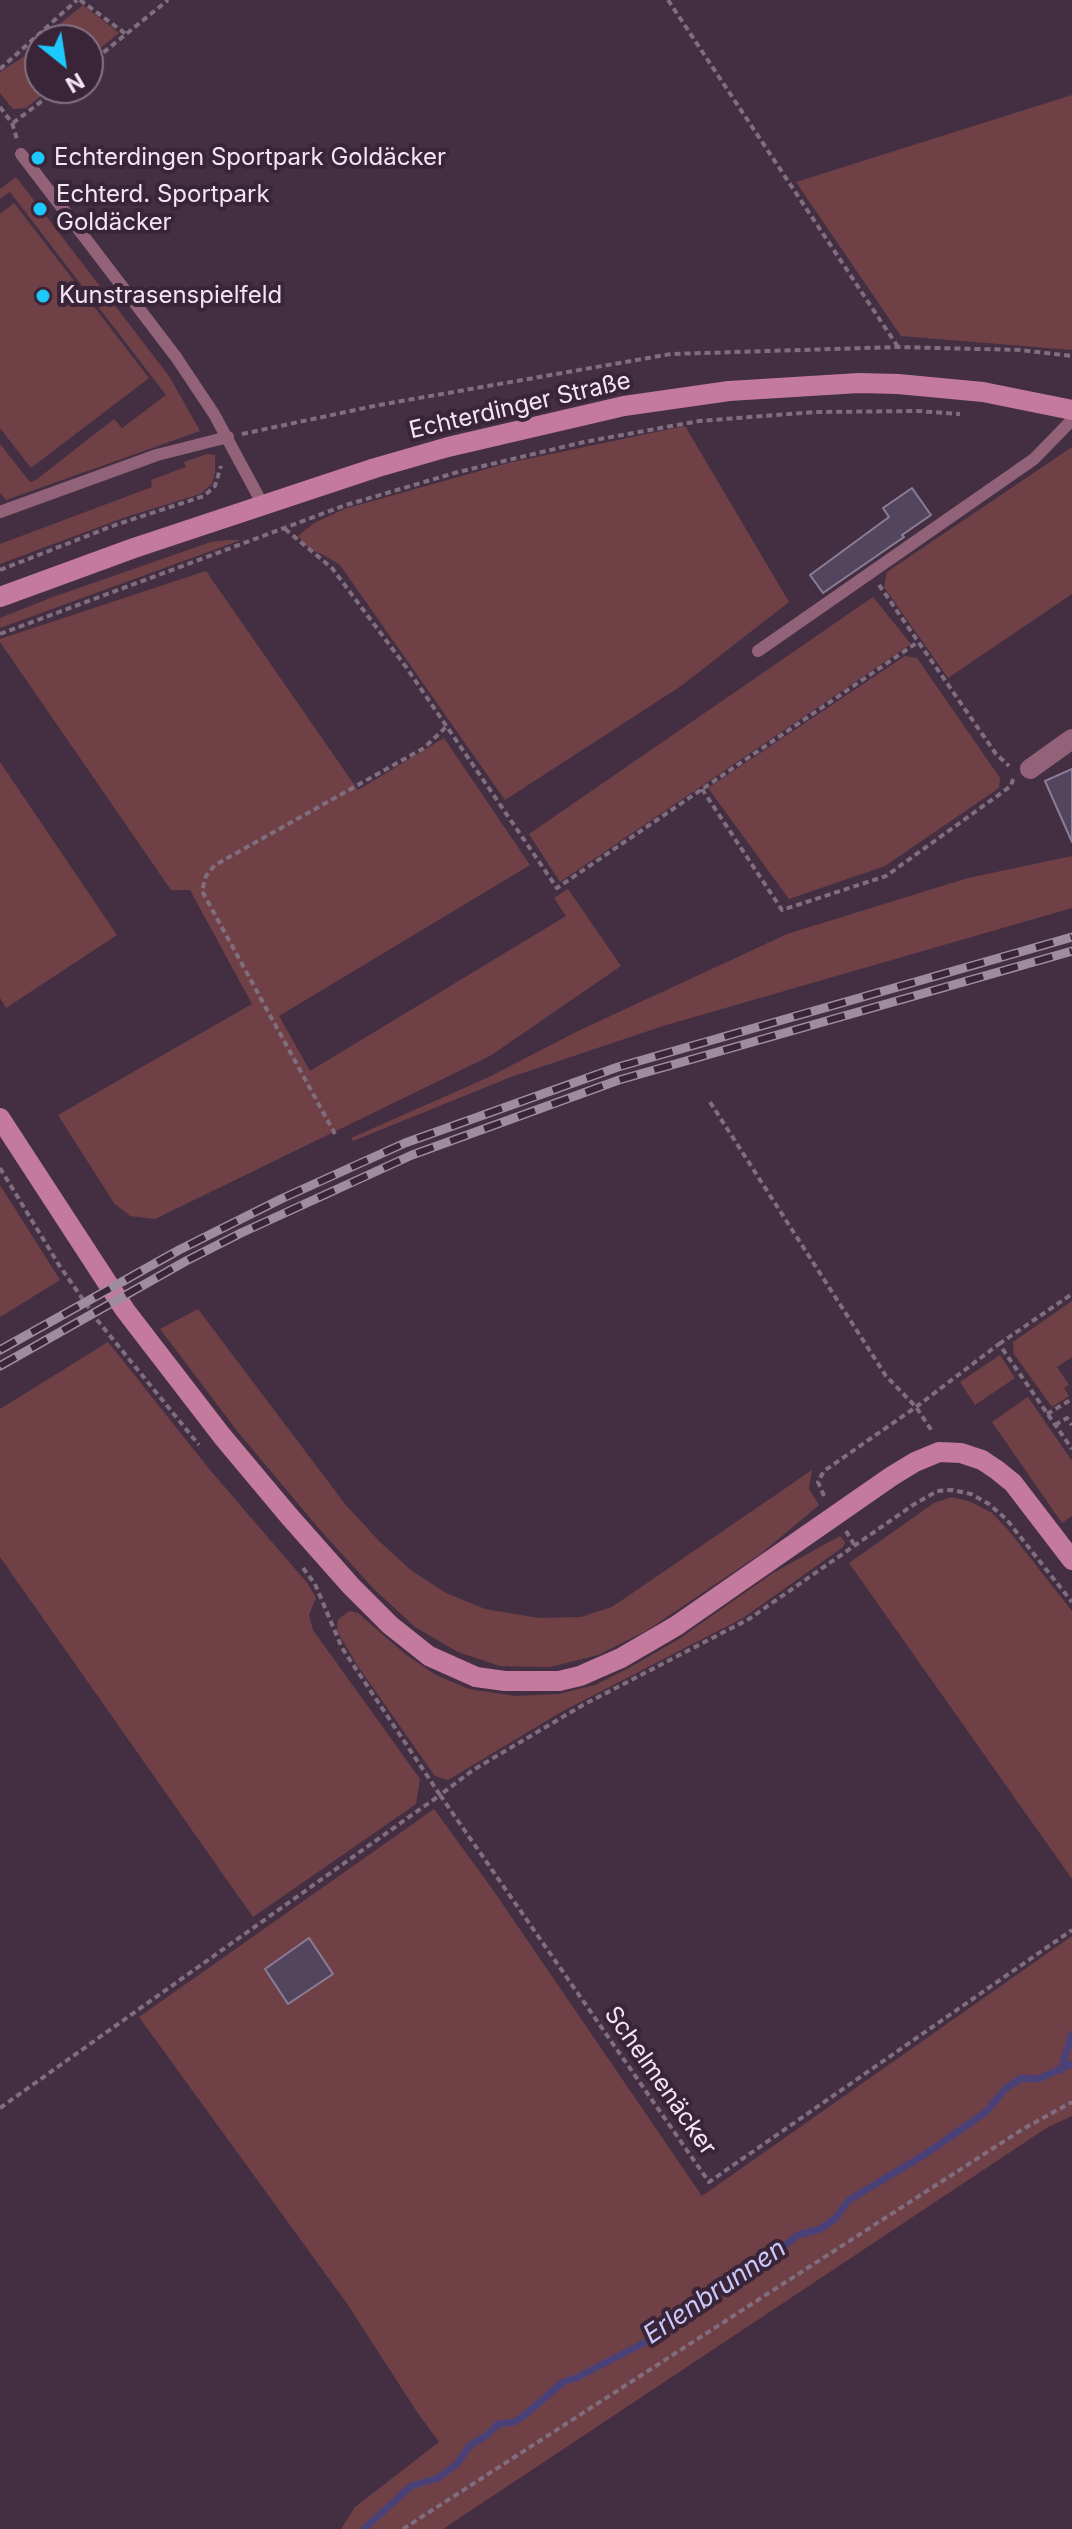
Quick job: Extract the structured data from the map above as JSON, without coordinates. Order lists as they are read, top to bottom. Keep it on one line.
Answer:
{"streets":{"main road":["Echterdinger Straße"],"path":["Schelmenäcker"]},"water":["Erlenbrunnen"],"places":["Echterdingen Sportpark Goldäcker","Echterd. Sportpark Goldäcker","Kunstrasenspielfeld"],"north":"bottom right"}
